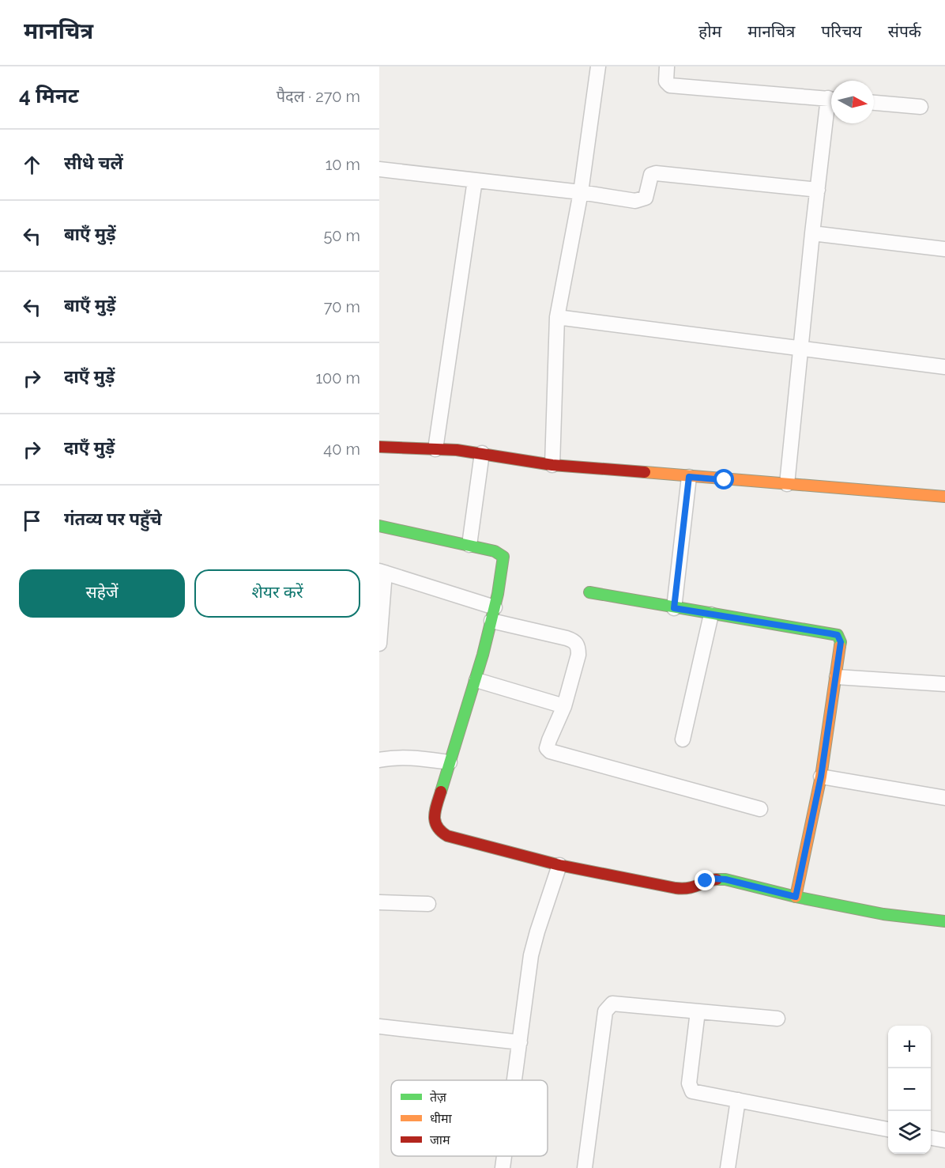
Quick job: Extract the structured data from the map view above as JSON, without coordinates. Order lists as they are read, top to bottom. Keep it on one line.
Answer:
{"legend":["तेज़","धीमा","जाम"],"north":"right","page":{"header":"मानचित्र","nav":["होम","मानचित्र","परिचय","संपर्क"],"heading":["4 मिनट","पैदल · 270 m"],"list":[["सीधे चलें","10 m"],["बाएँ मुड़ें","50 m"],["बाएँ मुड़ें","70 m"],["दाएँ मुड़ें","100 m"],["दाएँ मुड़ें","40 m"],"गंतव्य पर पहुँचे"],"buttons":["सहेजें","शेयर करें"],"map_buttons":["+","−"]}}
